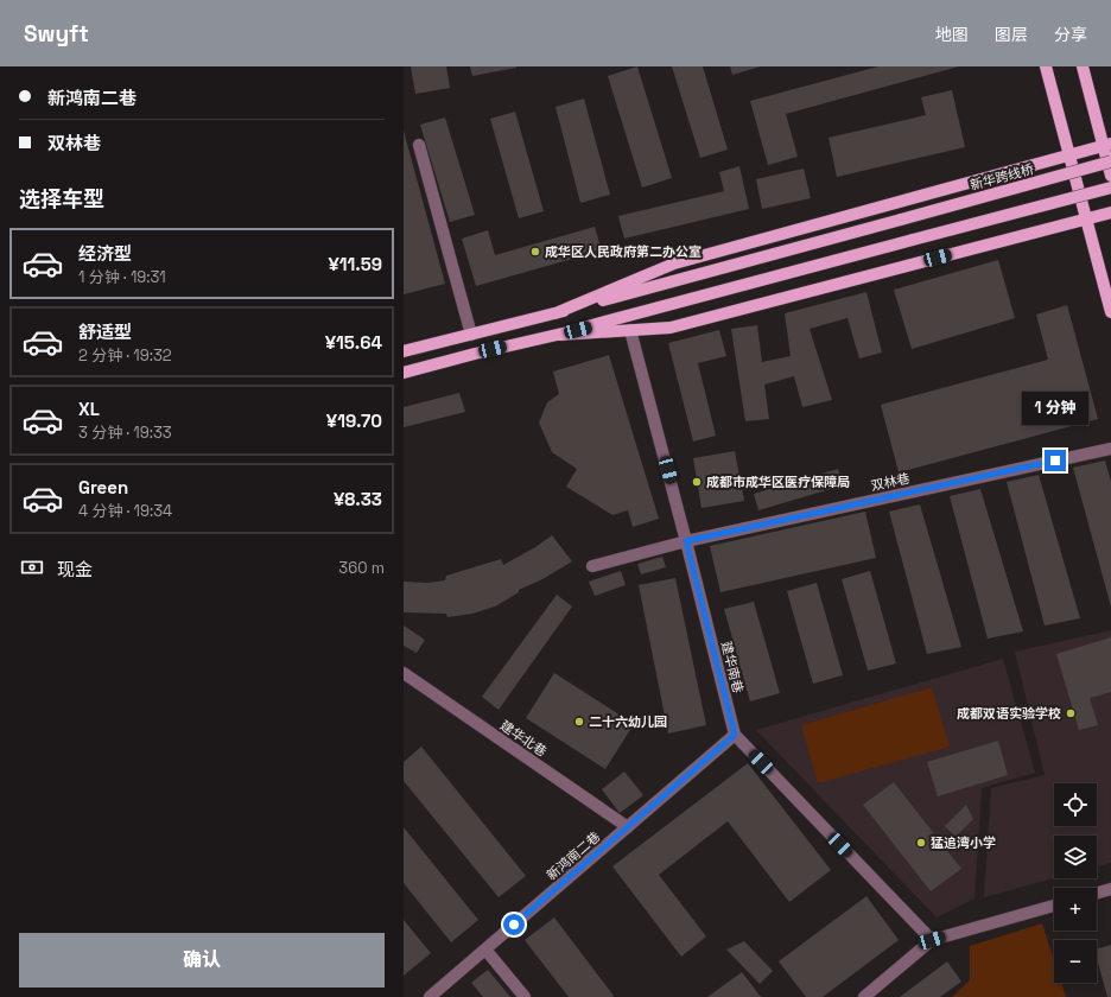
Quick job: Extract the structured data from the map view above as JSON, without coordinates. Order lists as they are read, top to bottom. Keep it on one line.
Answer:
{"streets":{"main road":["新华跨线桥"],"street":["双林巷","建华南巷","建华北巷","新鸿南二巷"]},"crossings":[["双林巷","建华南巷"],["建华南巷","新鸿南二巷"],["建华北巷","新鸿南二巷"]],"places":["成华区人民政府第二办公室","成都市成华区医疗保障局","成都双语实验学校","二十六幼儿园","猛追湾小学"],"page":{"header":"Swyft","nav":["地图","图层","分享"],"banner":["新鸿南二巷","双林巷"],"heading":"选择车型","list":[{"name":"经济型","note":"1 分钟 · 19:31","value":"¥11.59"},{"name":"舒适型","note":"2 分钟 · 19:32","value":"¥15.64"},{"name":"XL","note":"3 分钟 · 19:33","value":"¥19.70"},{"name":"Green","note":"4 分钟 · 19:34","value":"¥8.33"}],"bubble":"1 分钟","pay":["现金","360 m"],"map_buttons":["+","−"],"buttons":"确认"}}
